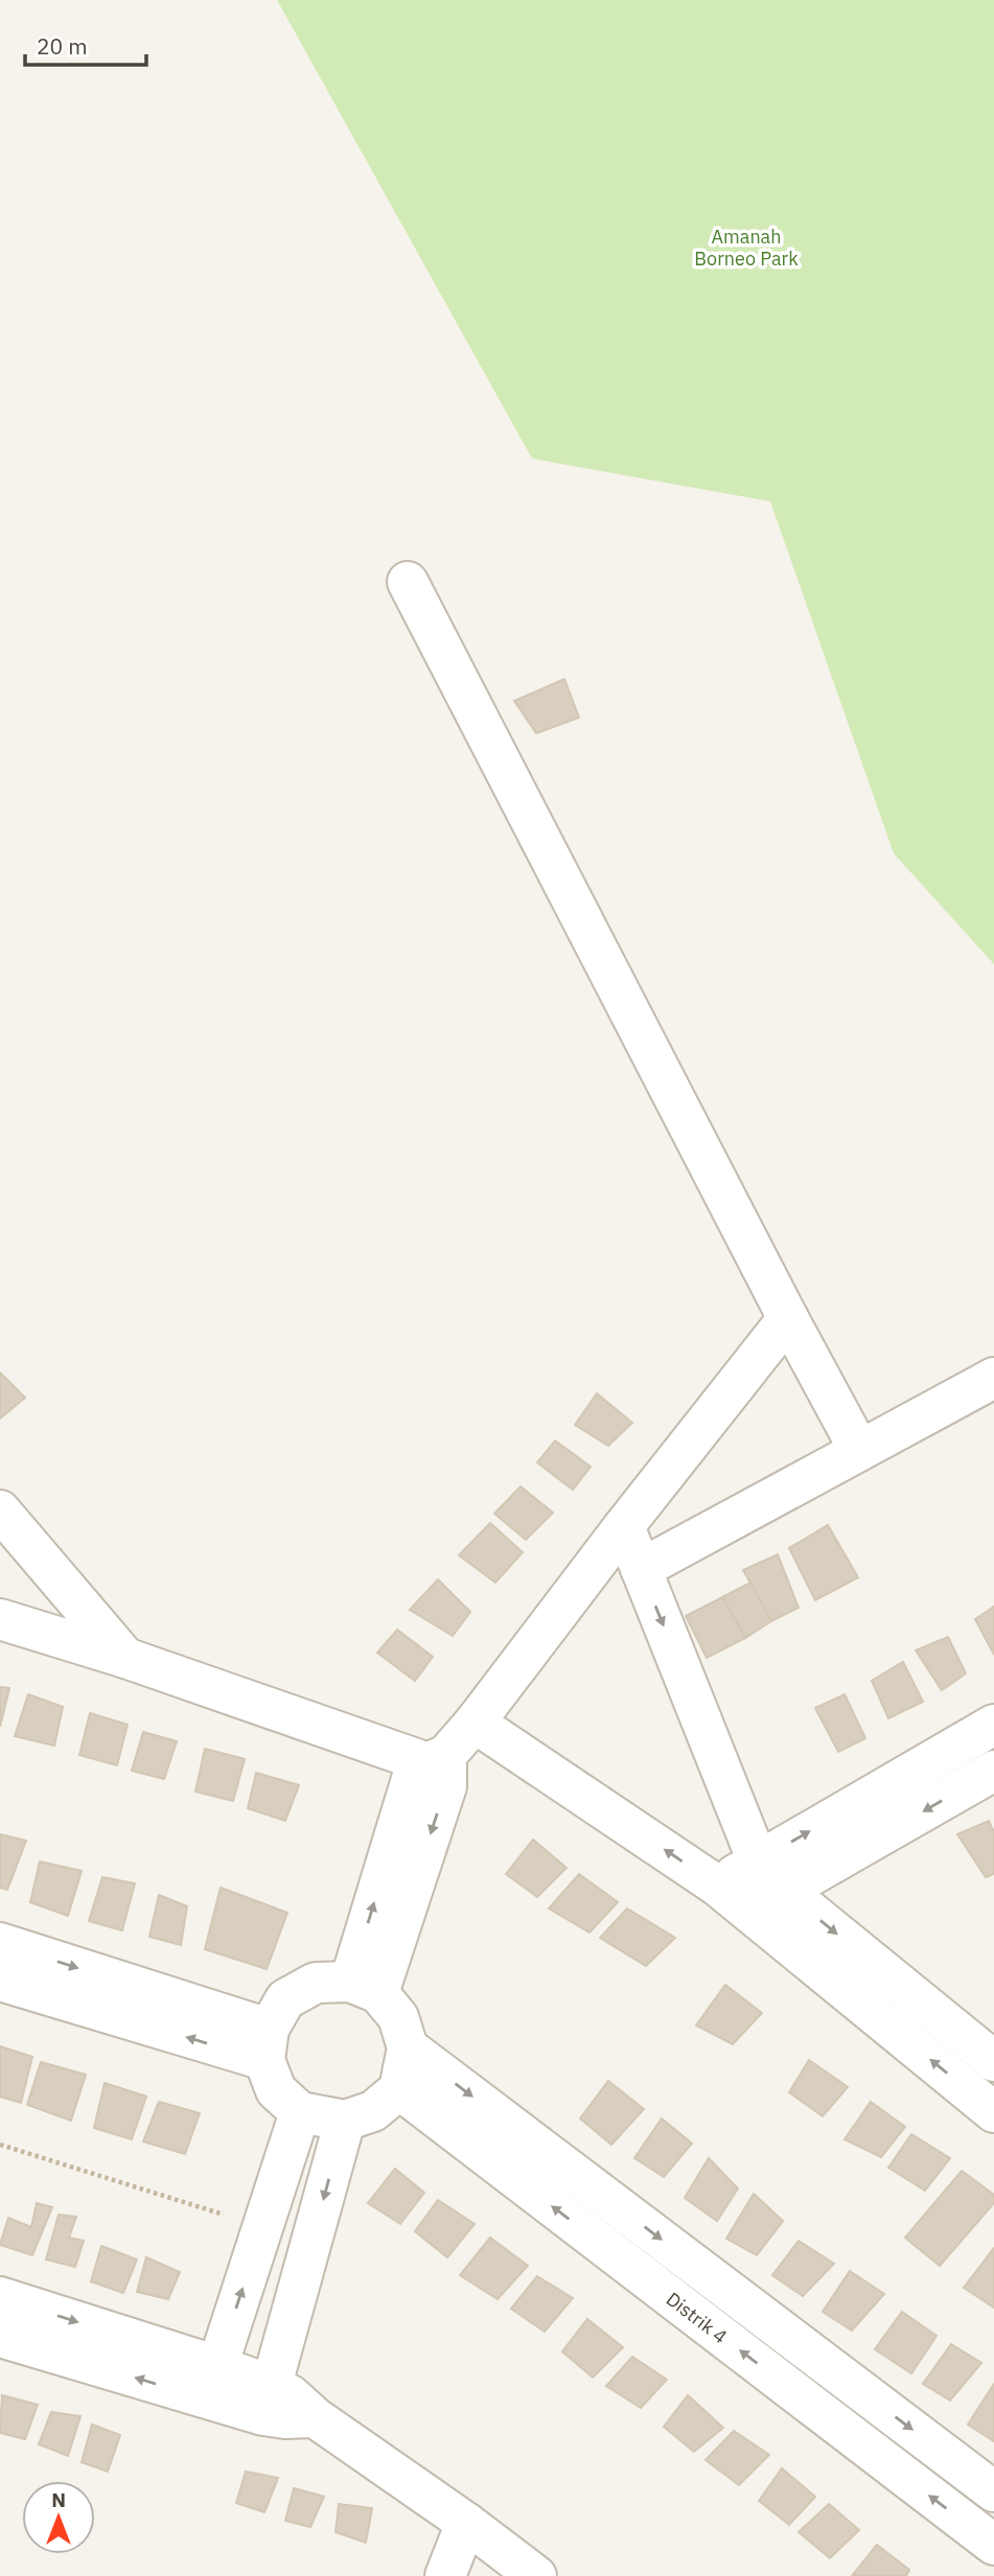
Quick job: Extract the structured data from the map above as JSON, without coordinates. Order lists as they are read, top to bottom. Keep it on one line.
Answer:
{"streets":{"street":["Distrik 4"]},"parks":["Amanah Borneo Park"],"scale_bar":"20 m","north":"top"}
